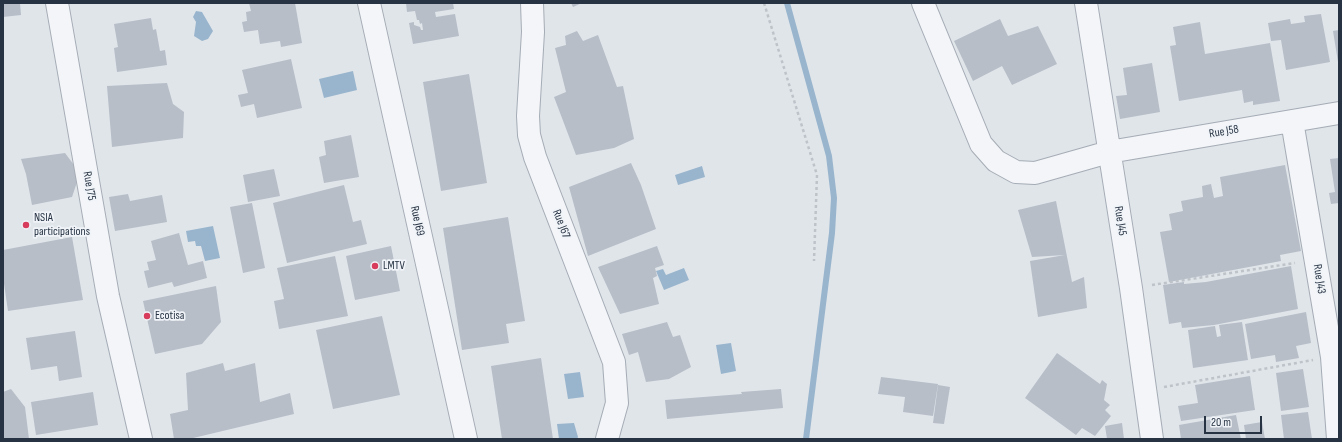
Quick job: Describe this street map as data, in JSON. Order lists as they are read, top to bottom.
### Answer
{
  "streets": {
    "street": [
      "Rue J58",
      "Rue J75",
      "Rue J69",
      "Rue J45",
      "Rue J67",
      "Rue J43"
    ]
  },
  "crossings": [
    ["Rue J58", "Rue J45"],
    ["Rue J58", "Rue J43"]
  ],
  "places": ["NSIA participations", "LMTV", "Ecotisa"],
  "scale_bar": "20 m"
}
